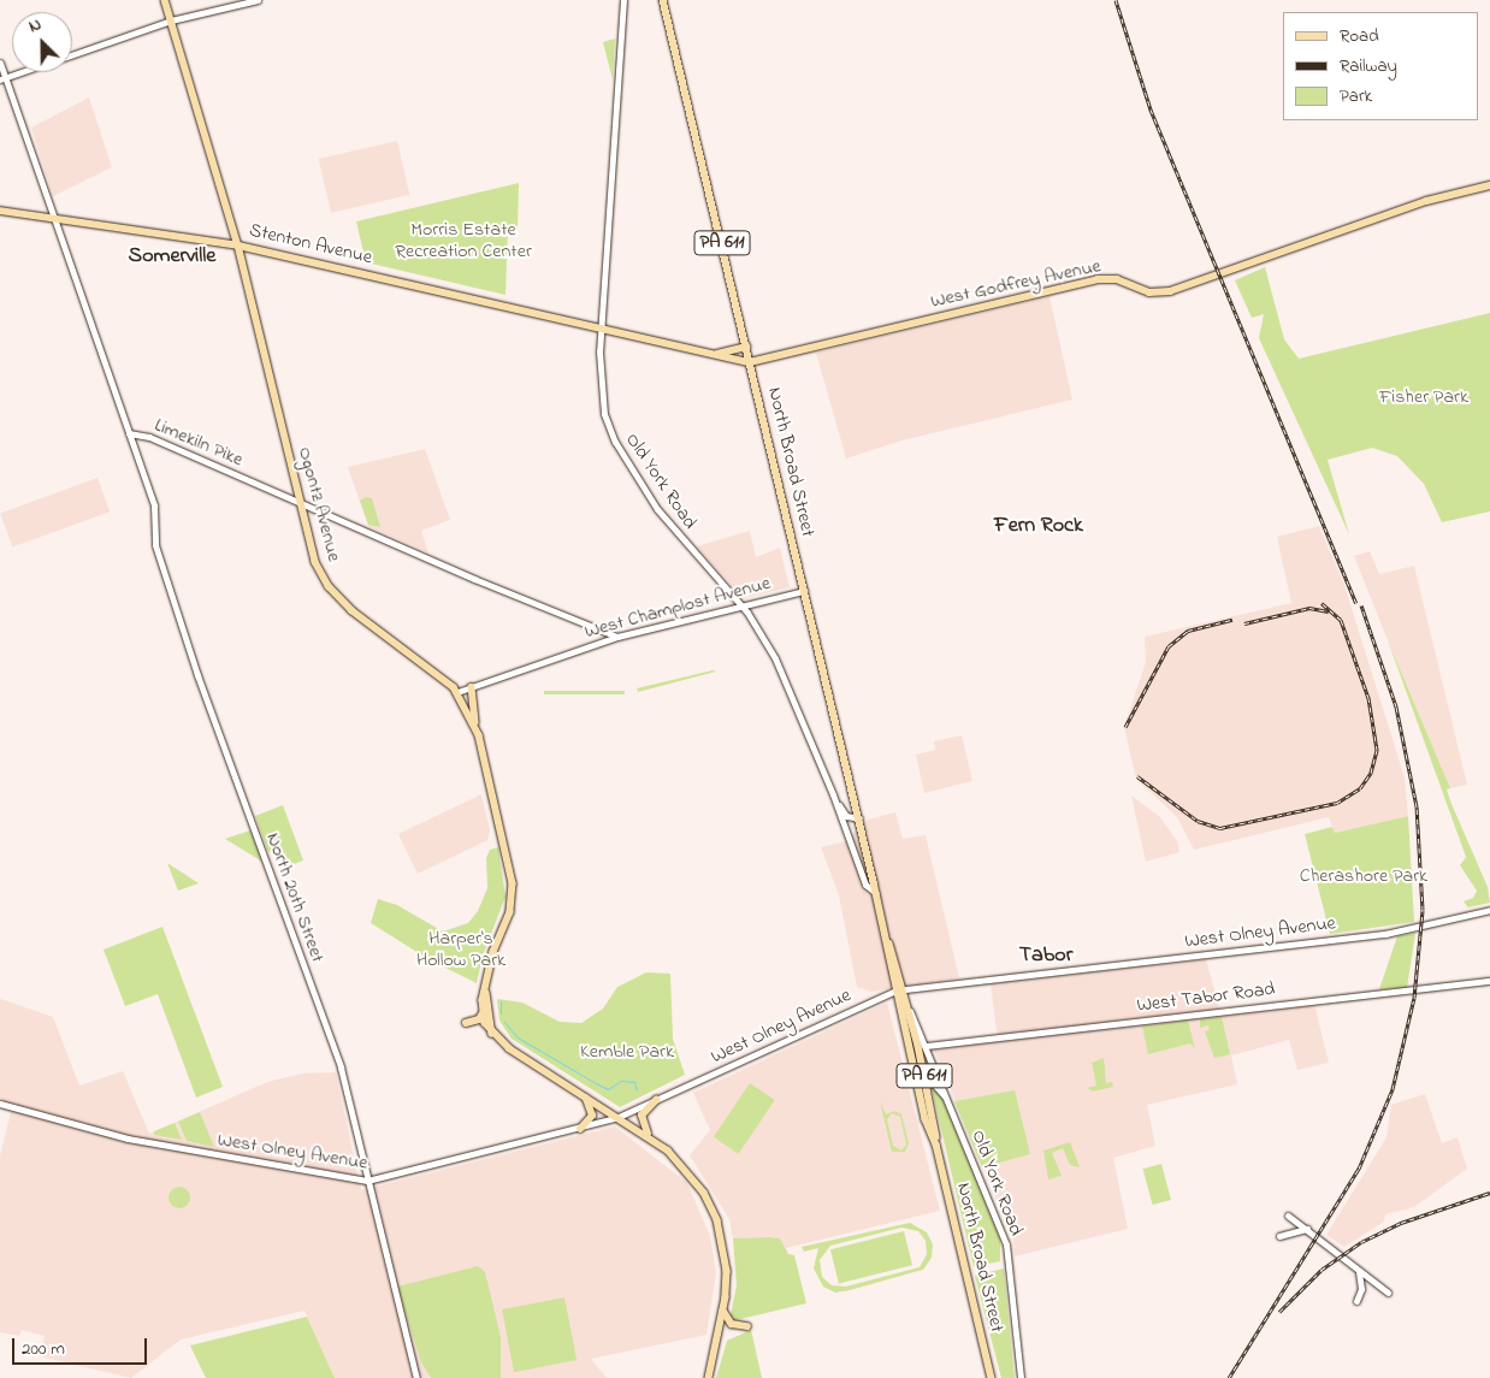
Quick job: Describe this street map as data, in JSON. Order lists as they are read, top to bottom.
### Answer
{
  "streets": {
    "main road": [
      "PA 611",
      "Stenton Avenue",
      "West Godfrey Avenue",
      "North Broad Street",
      "Ogontz Avenue"
    ],
    "street": [
      "Limekiln Pike",
      "Old York Road",
      "West Champlost Avenue",
      "North 20th Street",
      "West Olney Avenue",
      "West Tabor Road"
    ]
  },
  "crossings": [
    ["Stenton Avenue", "West Godfrey Avenue"],
    ["Stenton Avenue", "Limekiln Pike"],
    ["Stenton Avenue", "North Broad Street"],
    ["Stenton Avenue", "Old York Road"],
    ["Stenton Avenue", "Ogontz Avenue"],
    ["West Godfrey Avenue", "North Broad Street"],
    ["Limekiln Pike", "Ogontz Avenue"],
    ["Limekiln Pike", "West Champlost Avenue"],
    ["Limekiln Pike", "North 20th Street"],
    ["North Broad Street", "Old York Road"],
    ["North Broad Street", "West Champlost Avenue"],
    ["North Broad Street", "West Olney Avenue"],
    ["Old York Road", "West Champlost Avenue"],
    ["Old York Road", "West Tabor Road"],
    ["Ogontz Avenue", "West Champlost Avenue"],
    ["North 20th Street", "West Olney Avenue"]
  ],
  "districts": ["Somerville", "Fern Rock", "Tabor"],
  "parks": [
    "Morris Estate Recreation Center",
    "Fisher Park",
    "Cherashore Park",
    "Harper's Hollow Park",
    "Kemble Park"
  ],
  "legend": ["Road", "Railway", "Park"],
  "scale_bar": "200 m",
  "north": "top left"
}
